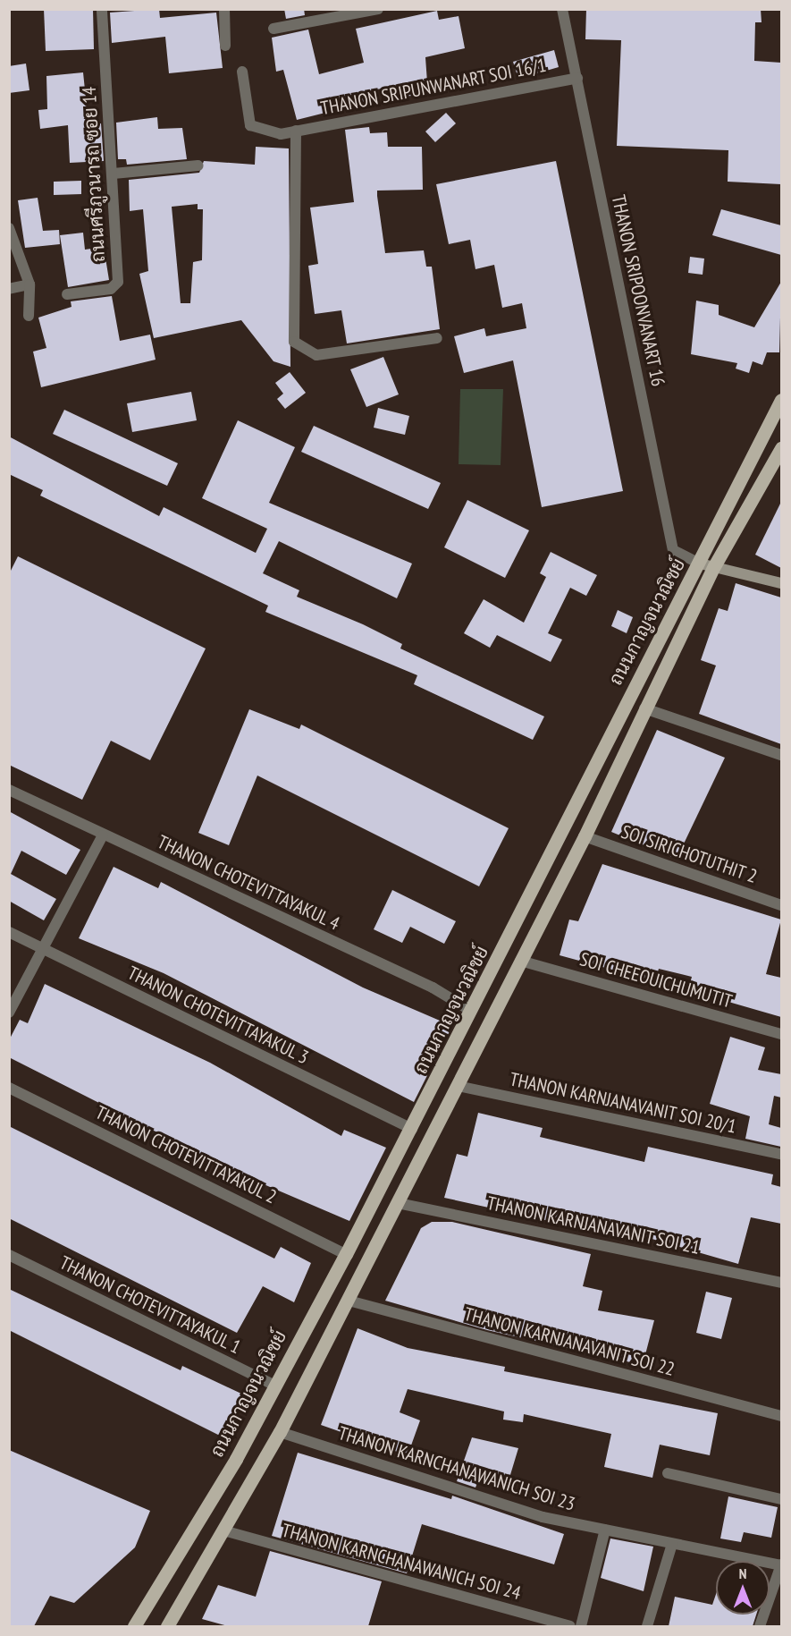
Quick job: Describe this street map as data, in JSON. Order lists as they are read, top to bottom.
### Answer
{
  "streets": {
    "main road": ["ถนนกาญจนวณิชย์"],
    "street": [
      "THANON SRIPUNWANART SOI 16/1",
      "ถนนศรีภูวนารถ ซอย 14",
      "THANON SRIPOONVANART 16",
      "SOI SIRICHOTUTHIT 2",
      "THANON CHOTEVITTAYAKUL 4",
      "SOI CHEEOUICHUMUTIT",
      "THANON CHOTEVITTAYAKUL 3",
      "THANON KARNJANAVANIT SOI 20/1",
      "THANON CHOTEVITTAYAKUL 2",
      "THANON KARNJANAVANIT SOI 21",
      "THANON CHOTEVITTAYAKUL 1",
      "THANON KARNJANAVANIT SOI 22",
      "THANON KARNCHANAWANICH SOI 23",
      "THANON KARNCHANAWANICH SOI 24"
    ]
  },
  "crossings": [
    ["THANON SRIPUNWANART SOI 16/1", "THANON SRIPOONVANART 16"],
    ["THANON SRIPOONVANART 16", "ถนนกาญจนวณิชย์"],
    ["ถนนกาญจนวณิชย์", "SOI SIRICHOTUTHIT 2"],
    ["ถนนกาญจนวณิชย์", "THANON CHOTEVITTAYAKUL 4"],
    ["ถนนกาญจนวณิชย์", "SOI CHEEOUICHUMUTIT"],
    ["ถนนกาญจนวณิชย์", "THANON CHOTEVITTAYAKUL 3"],
    ["ถนนกาญจนวณิชย์", "THANON KARNJANAVANIT SOI 20/1"],
    ["ถนนกาญจนวณิชย์", "THANON CHOTEVITTAYAKUL 2"],
    ["ถนนกาญจนวณิชย์", "THANON KARNJANAVANIT SOI 21"],
    ["ถนนกาญจนวณิชย์", "THANON CHOTEVITTAYAKUL 1"],
    ["ถนนกาญจนวณิชย์", "THANON KARNJANAVANIT SOI 22"],
    ["ถนนกาญจนวณิชย์", "THANON KARNCHANAWANICH SOI 23"],
    ["ถนนกาญจนวณิชย์", "THANON KARNCHANAWANICH SOI 24"]
  ],
  "north": "top"
}
